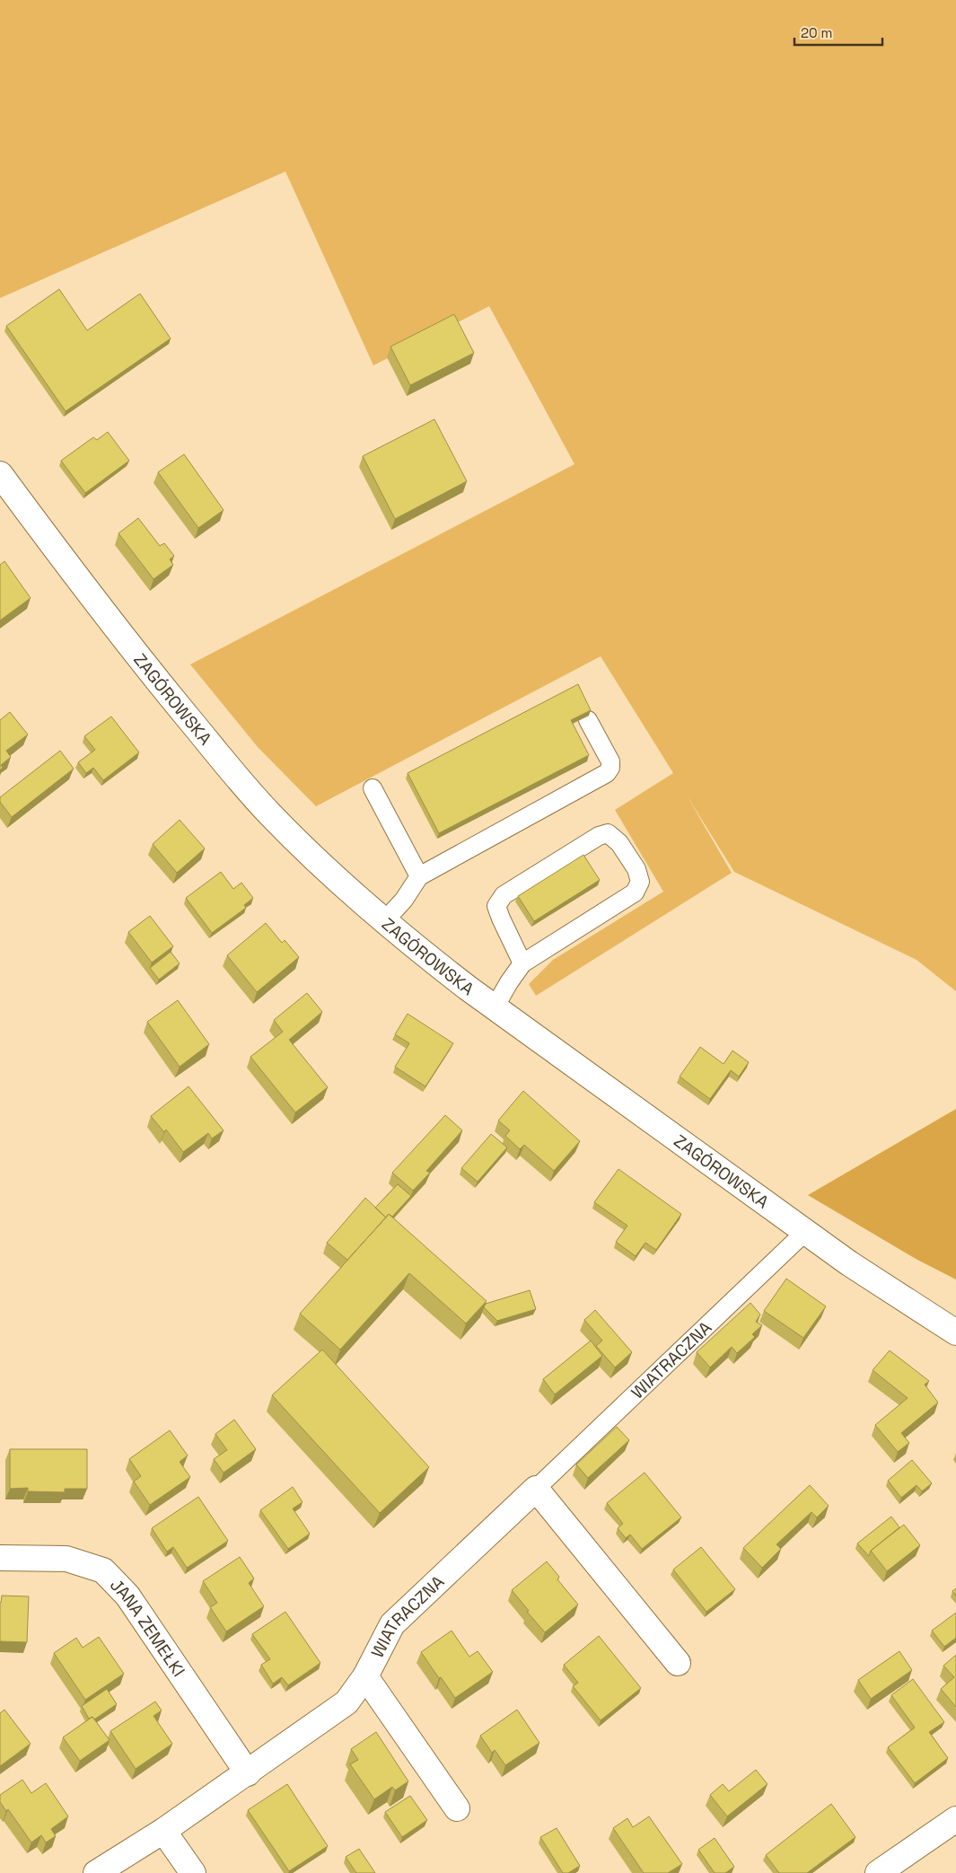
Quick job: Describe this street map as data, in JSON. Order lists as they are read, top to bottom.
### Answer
{
  "streets": {
    "street": ["ZAGÓROWSKA", "WIATRACZNA", "JANA ZEMEŁKI"]
  },
  "crossings": [
    ["ZAGÓROWSKA", "WIATRACZNA"],
    ["WIATRACZNA", "JANA ZEMEŁKI"]
  ],
  "scale_bar": "20 m"
}
